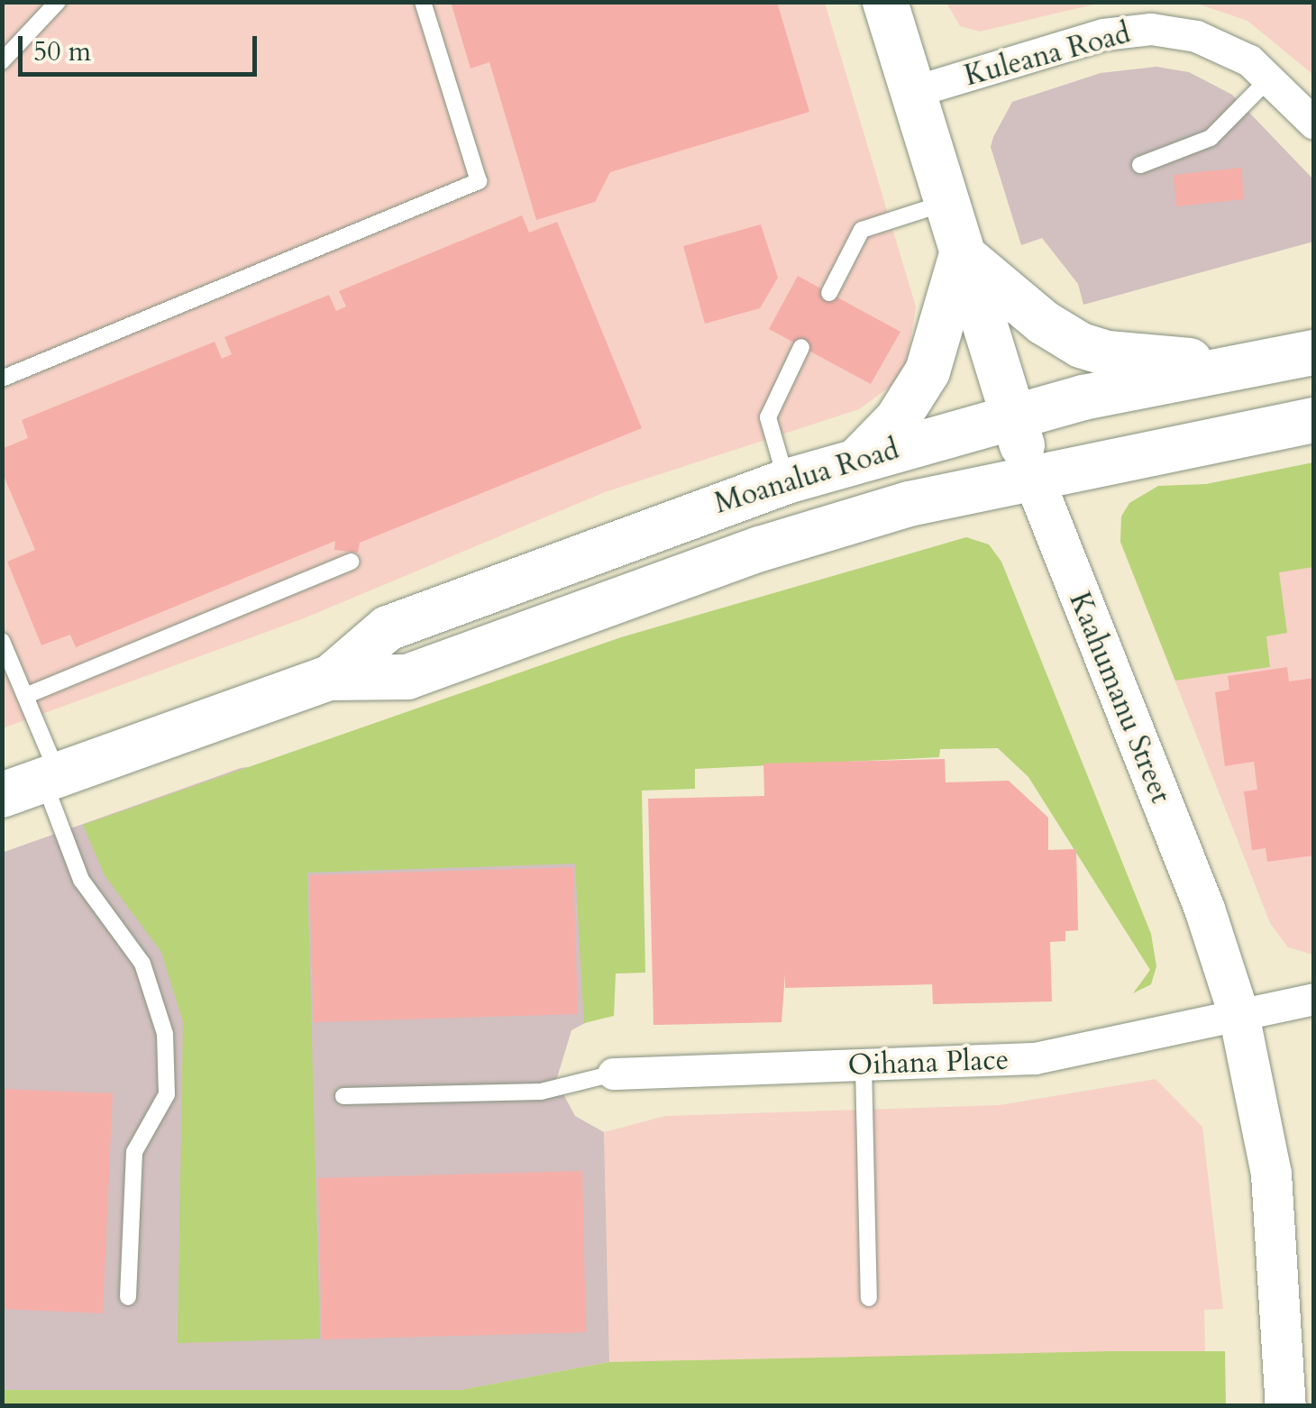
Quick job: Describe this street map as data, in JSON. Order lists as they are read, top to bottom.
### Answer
{
  "streets": {
    "main road": ["Moanalua Road", "Kaahumanu Street"],
    "street": ["Kuleana Road", "Oihana Place"]
  },
  "crossings": [
    ["Kuleana Road", "Kaahumanu Street"],
    ["Moanalua Road", "Kaahumanu Street"],
    ["Kaahumanu Street", "Oihana Place"]
  ],
  "scale_bar": "50 m"
}
